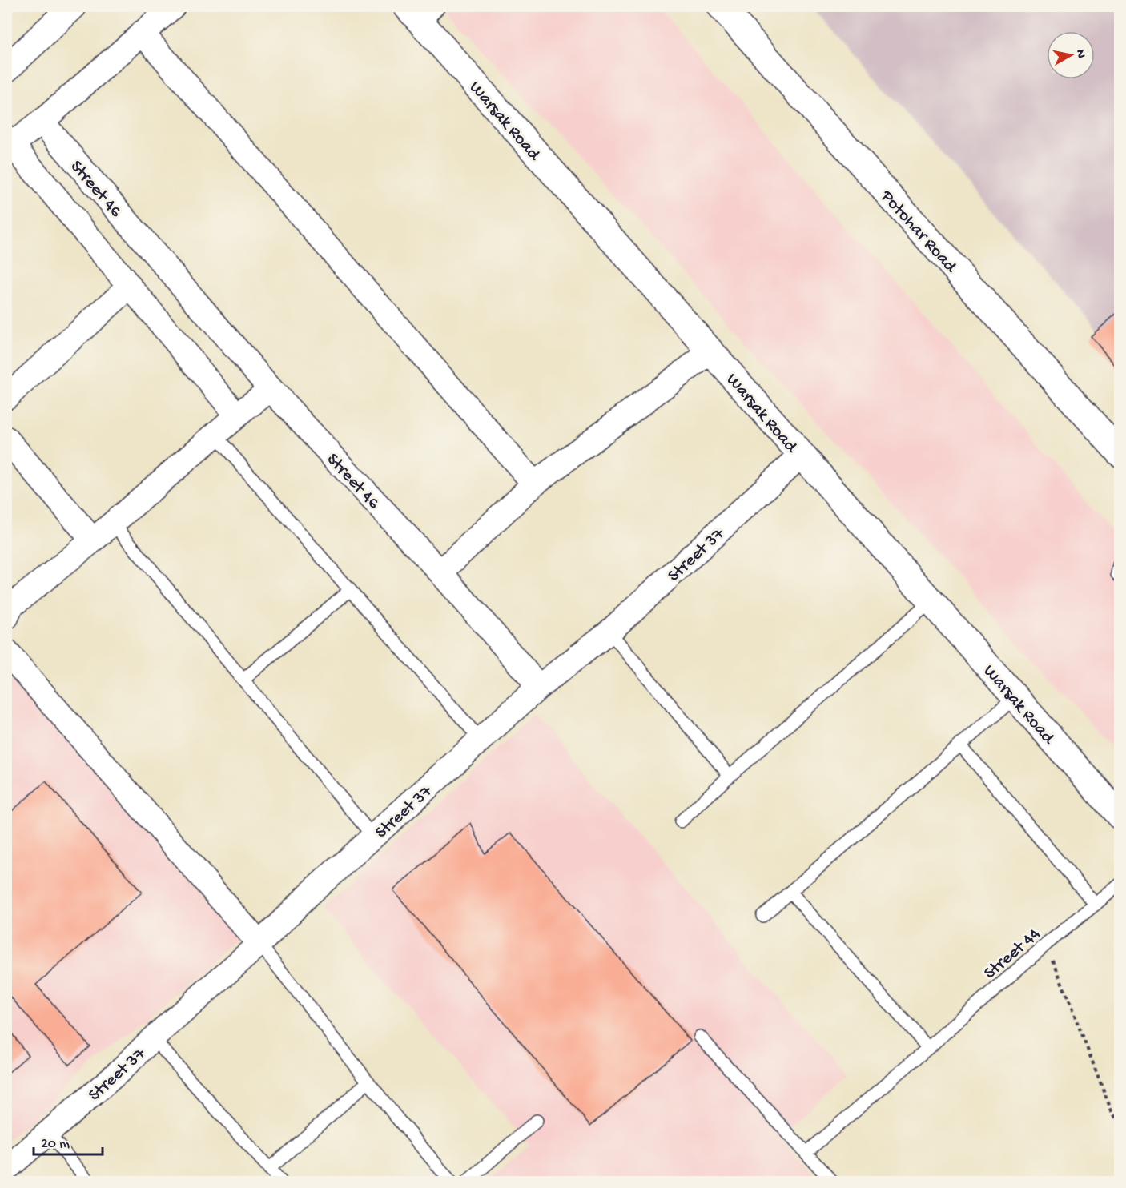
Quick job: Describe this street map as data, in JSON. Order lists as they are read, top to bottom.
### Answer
{
  "streets": {
    "street": [
      "Warsak Road",
      "Street 46",
      "Potohar Road",
      "Street 37"
    ],
    "lane": ["Street 44"]
  },
  "crossings": [
    ["Warsak Road", "Street 37"],
    ["Street 46", "Street 37"]
  ],
  "scale_bar": "20 m",
  "north": "right"
}
